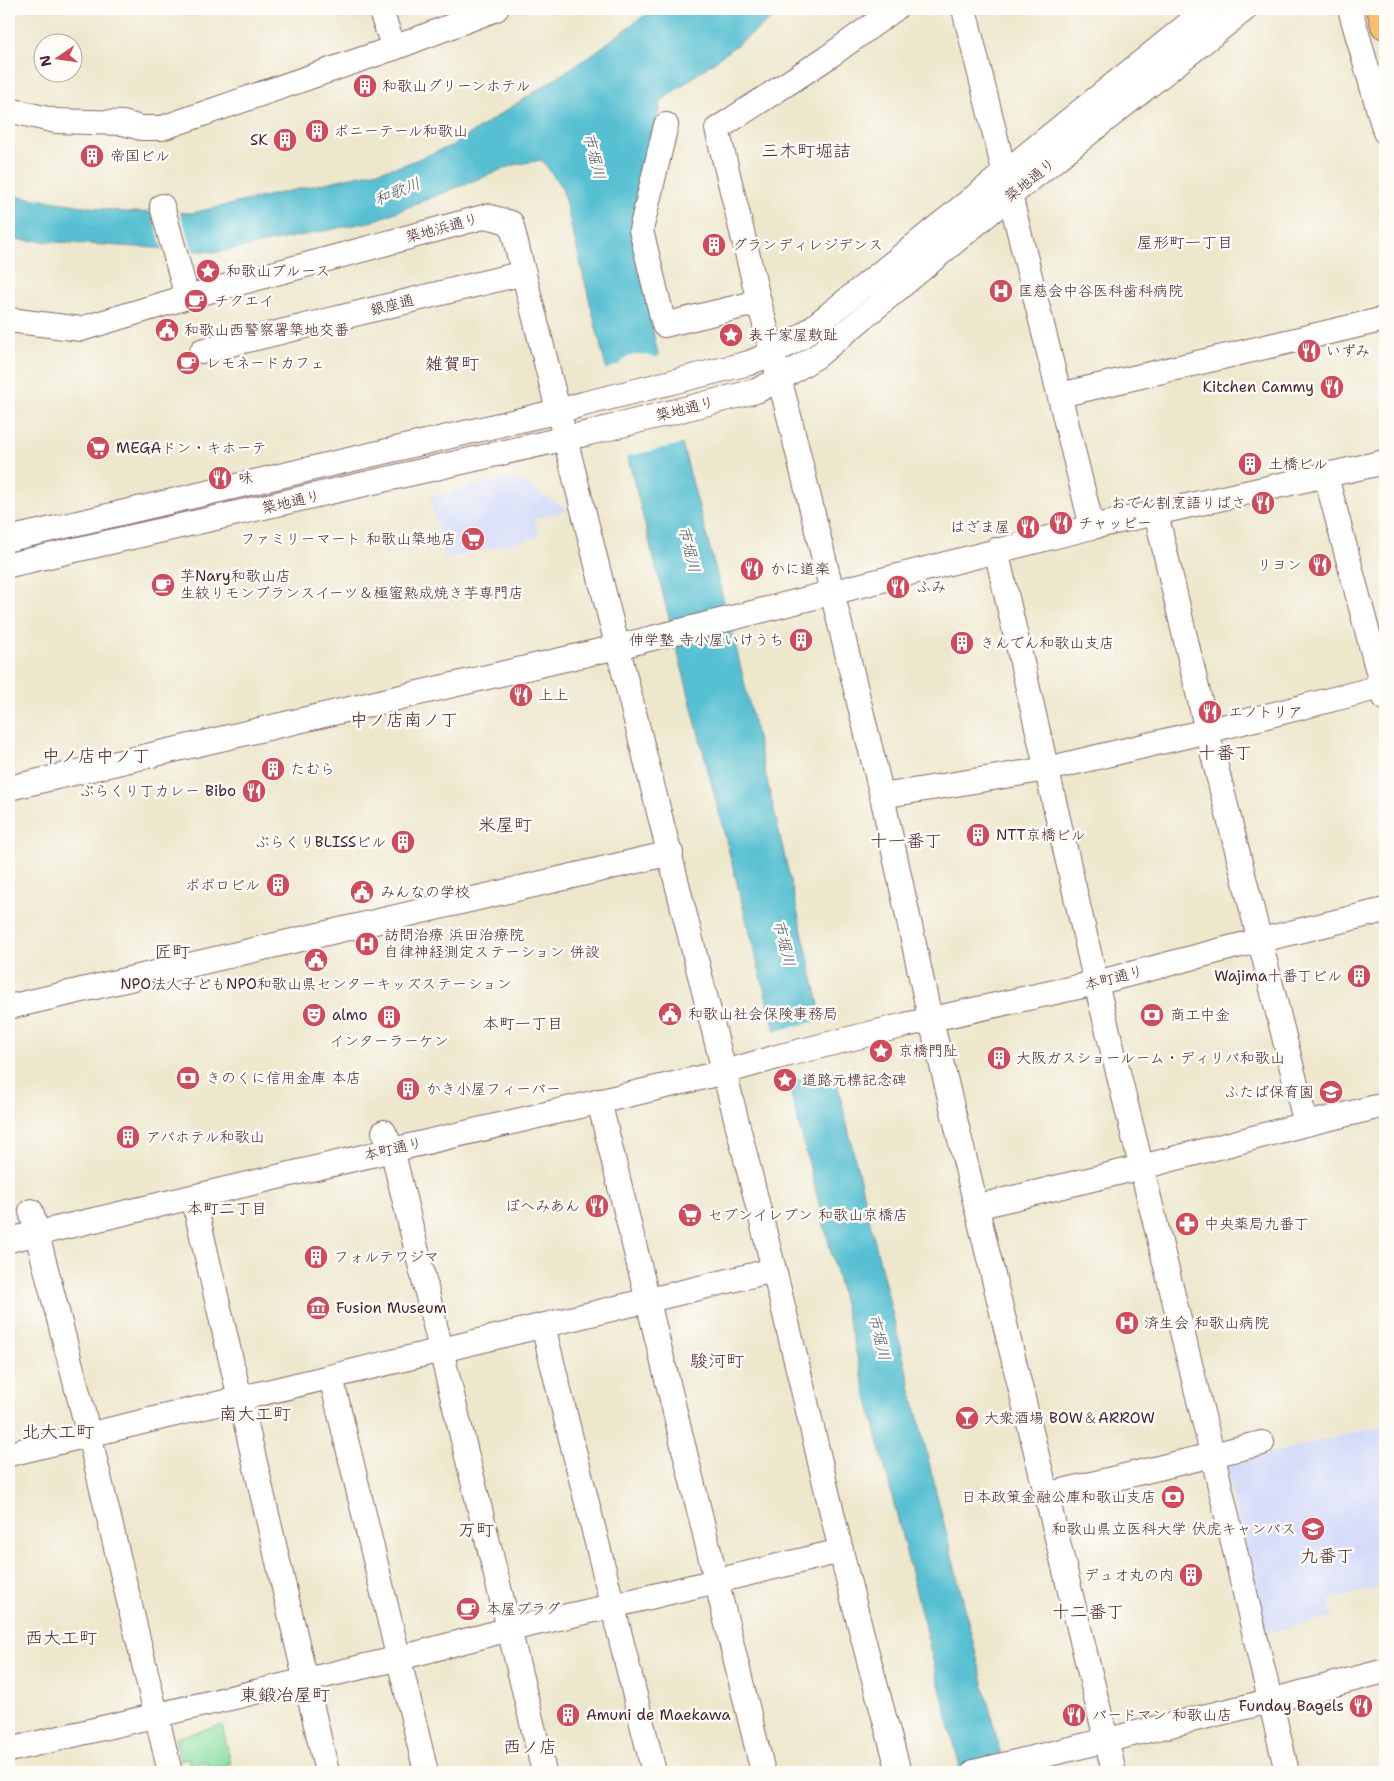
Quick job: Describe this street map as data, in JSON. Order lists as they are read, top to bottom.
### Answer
{
  "streets": {
    "street": [
      "築地通り",
      "築地浜通り",
      "銀座通",
      "本町通り"
    ]
  },
  "crossings": [
    ["築地通り", "築地浜通り"],
    ["築地浜通り", "銀座通"],
    ["築地浜通り", "本町通り"]
  ],
  "districts": [
    "三木町堀詰",
    "屋形町一丁目",
    "雑賀町",
    "中ノ店南ノ丁",
    "十番丁",
    "中ノ店中ノ丁",
    "米屋町",
    "十一番丁",
    "匠町",
    "本町一丁目",
    "本町二丁目",
    "駿河町",
    "南大工町",
    "北大工町",
    "万町",
    "九番丁",
    "十二番丁",
    "西大工町",
    "東鍛冶屋町",
    "西ノ店"
  ],
  "water": ["市堀川", "和歌川"],
  "places": {
    "building": [
      "和歌山グリーンホテル",
      "ポニーテール和歌山",
      "SK",
      "帝国ビル",
      "グランディレジデンス",
      "土橋ビル",
      "伸学塾 寺小屋いけうち",
      "きんでん和歌山支店",
      "たむら",
      "NTT京橋ビル",
      "ぶらくりBLISSビル",
      "ポポロビル",
      "Wajima十番丁ビル",
      "インターラーケン",
      "大阪ガスショールーム・ディリパ和歌山",
      "かき小屋フィーバー",
      "アパホテル和歌山",
      "フォルテワジマ",
      "デュオ丸の内",
      "Amuni de Maekawa"
    ],
    "place": [
      "和歌山ブルース",
      "表千家屋敷趾",
      "京橋門阯",
      "道路元標記念碑"
    ],
    "hospital": ["匡慈会中谷医科歯科病院", "訪問治療 浜田治療院 自律神経測定ステーション 併設", "済生会 和歌山病院"],
    "cafe": [
      "チクエイ",
      "レモネードカフェ",
      "芋Nary和歌山店 生絞りモンブランスイーツ＆極蜜熟成焼き芋専門店",
      "本屋プラグ"
    ],
    "public building": [
      "和歌山西警察署築地交番",
      "みんなの学校",
      "NPO法人子どもNPO和歌山県センターキッズステーション",
      "和歌山社会保険事務局"
    ],
    "restaurant": [
      "いずみ",
      "Kitchen Cammy",
      "味",
      "おでん割烹語りばさ",
      "チャッピー",
      "はざま屋",
      "リヨン",
      "かに道楽",
      "ふみ",
      "上上",
      "エノトリア",
      "ぶらくり丁カレー Bibo",
      "ぼへみあん",
      "Funday Bagels",
      "バードマン 和歌山店"
    ],
    "supermarket": ["MEGAドン・キホーテ", "ファミリーマート 和歌山築地店", "セブンイレブン 和歌山京橋店"],
    "theatre": ["almo"],
    "bank": ["商工中金", "きのくに信用金庫 本店", "日本政策金融公庫和歌山支店"],
    "school or university": ["ふたば保育園", "和歌山県立医科大学 伏虎キャンパス"],
    "pharmacy": ["中央薬局九番丁"],
    "museum": ["Fusion Museum"],
    "bar": ["大衆酒場 BOW＆ARROW"]
  },
  "north": "left"
}
